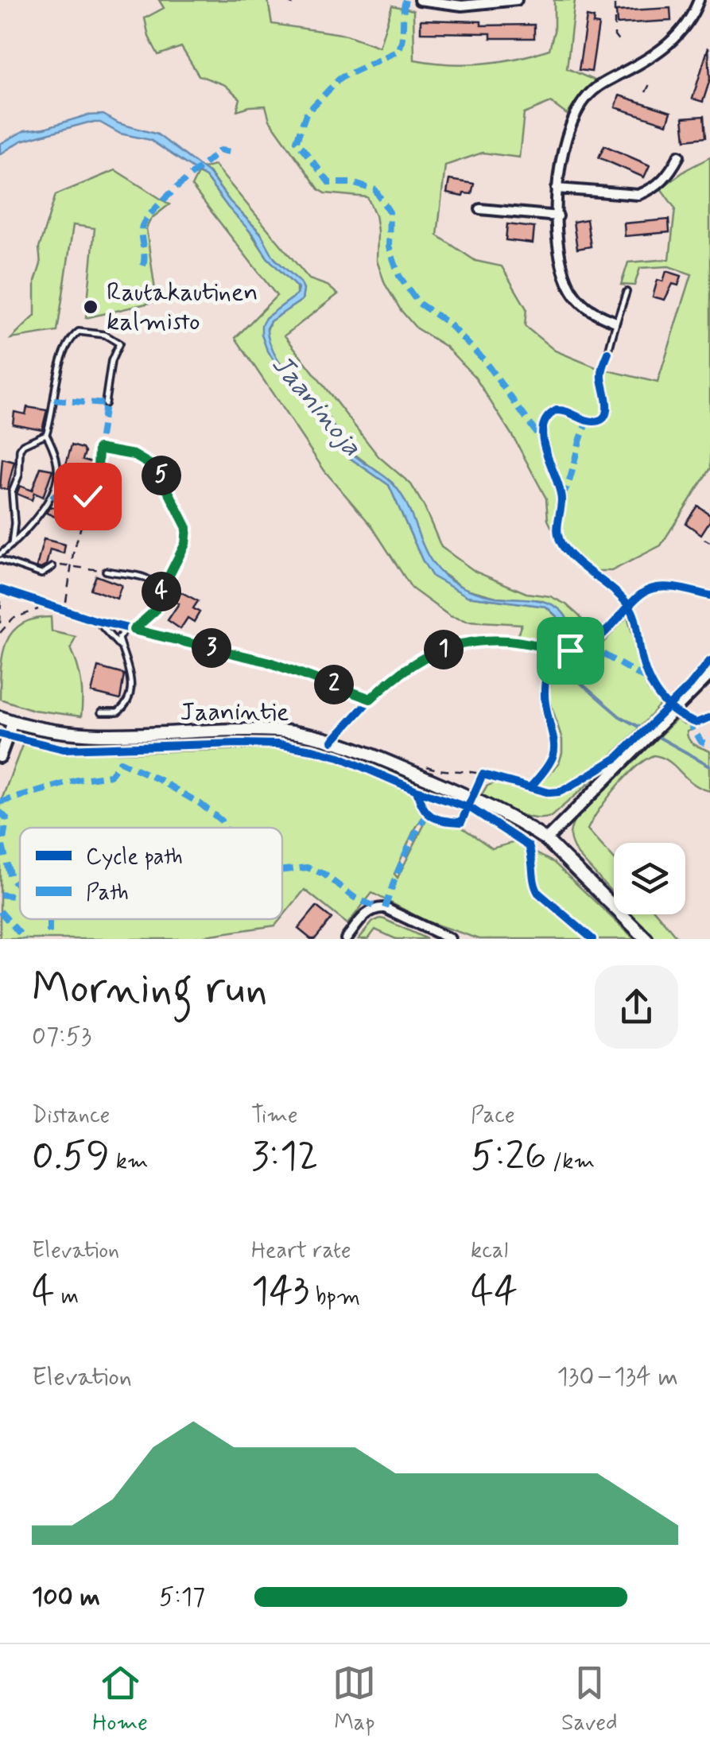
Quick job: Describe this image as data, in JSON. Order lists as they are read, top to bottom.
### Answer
{
  "streets": {
    "main road": ["Jaanintie"]
  },
  "water": ["Jaaninoja"],
  "places": ["Rautakautinen kalmisto"],
  "legend": ["Cycle path", "Path"],
  "page": {
    "pins": [
      "5",
      "4",
      "3",
      "1",
      "2"
    ],
    "heading": ["Morning run", "07:53"],
    "stats": [
      ["Distance", "0.59 km"],
      ["Time", "3:12"],
      ["Pace", "5:26 /km"],
      ["Elevation", "4 m"],
      ["Heart rate", "143 bpm"],
      ["kcal", "44"]
    ],
    "chart": ["Elevation", "130–134 m"],
    "list": [
      {
        "name": "100 m",
        "note": "5:17"
      }
    ],
    "tabs": ["Home", "Map", "Saved"]
  }
}
